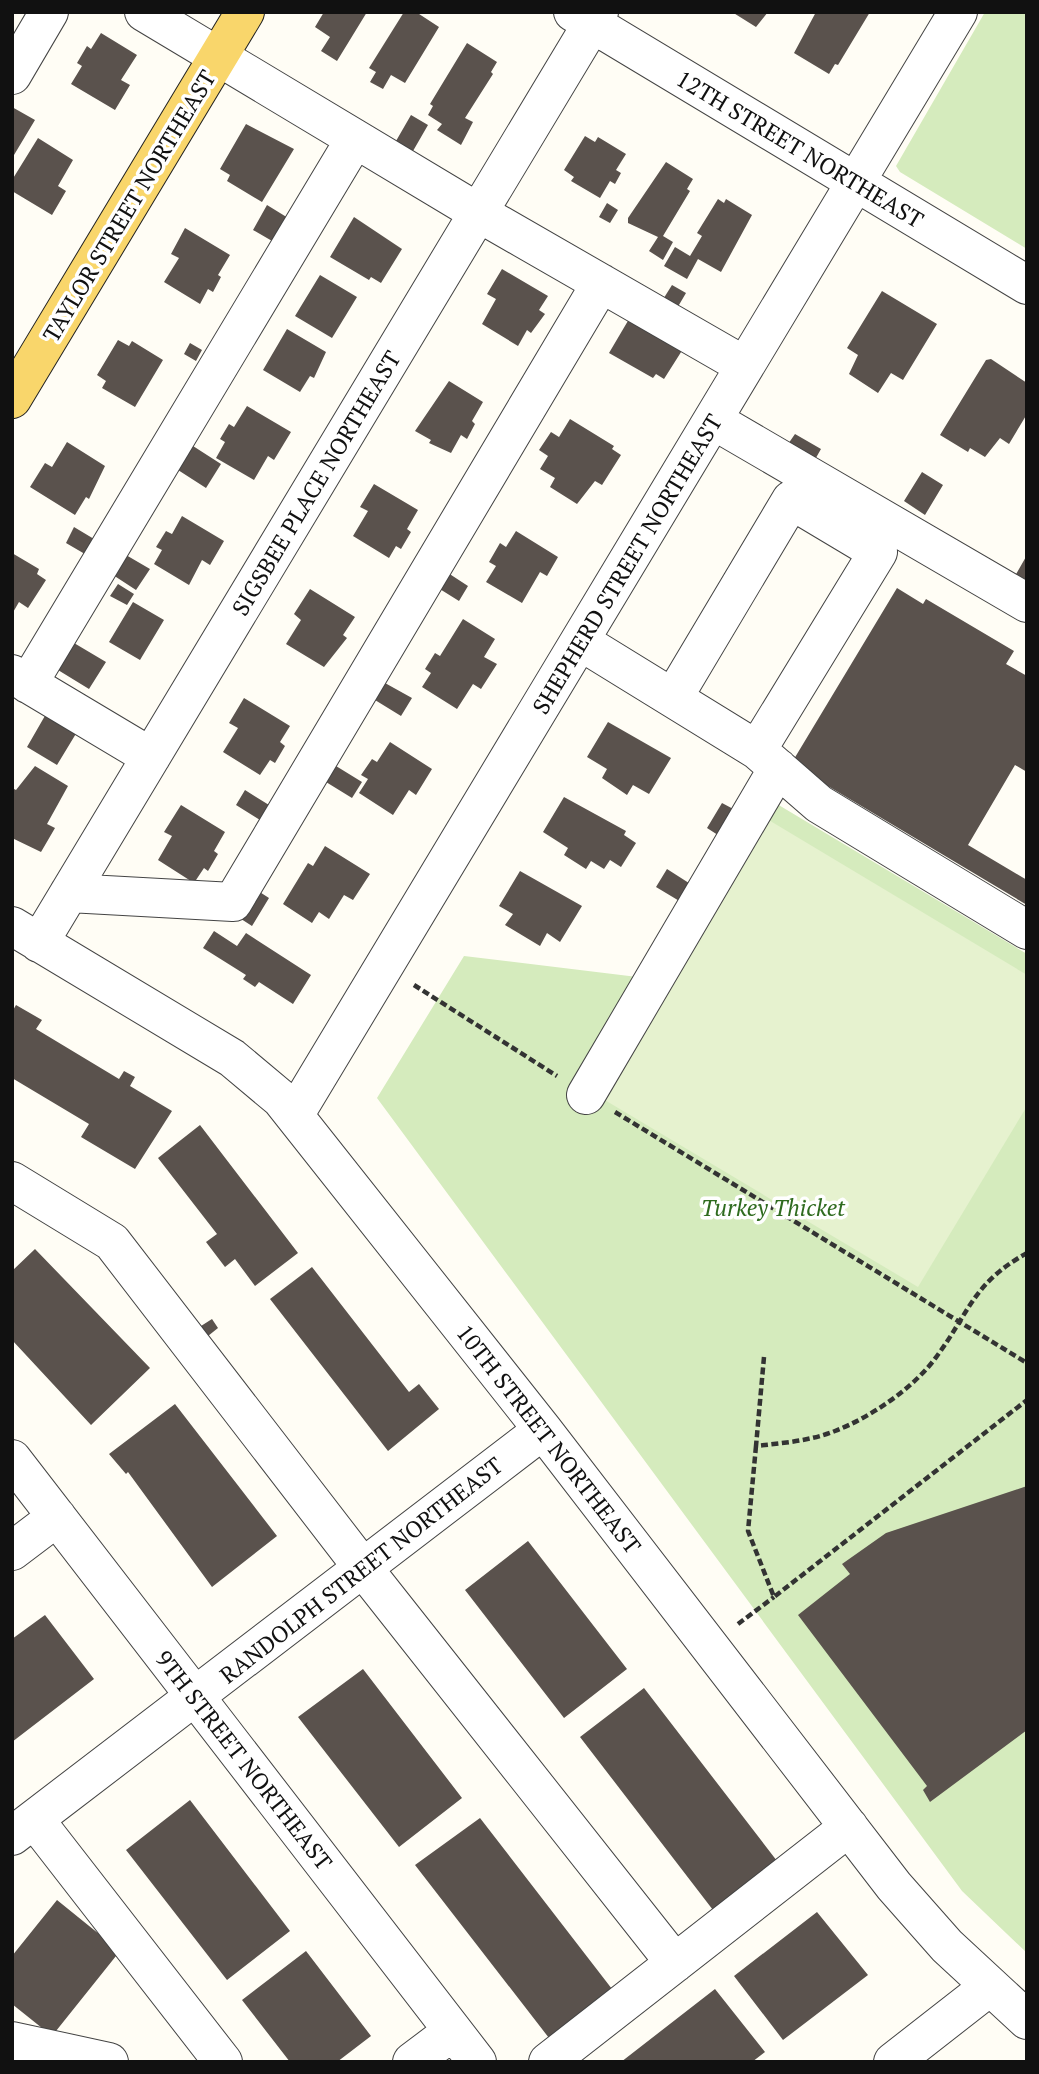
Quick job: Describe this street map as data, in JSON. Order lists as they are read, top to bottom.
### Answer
{
  "streets": {
    "main road": ["TAYLOR STREET NORTHEAST"],
    "street": [
      "12TH STREET NORTHEAST",
      "SIGSBEE PLACE NORTHEAST",
      "SHEPHERD STREET NORTHEAST",
      "10TH STREET NORTHEAST",
      "RANDOLPH STREET NORTHEAST",
      "9TH STREET NORTHEAST"
    ]
  },
  "crossings": [
    ["12TH STREET NORTHEAST", "SIGSBEE PLACE NORTHEAST"],
    ["12TH STREET NORTHEAST", "SHEPHERD STREET NORTHEAST"],
    ["SIGSBEE PLACE NORTHEAST", "10TH STREET NORTHEAST"],
    ["SHEPHERD STREET NORTHEAST", "10TH STREET NORTHEAST"],
    ["10TH STREET NORTHEAST", "RANDOLPH STREET NORTHEAST"],
    ["RANDOLPH STREET NORTHEAST", "9TH STREET NORTHEAST"]
  ],
  "parks": ["Turkey Thicket"]
}
